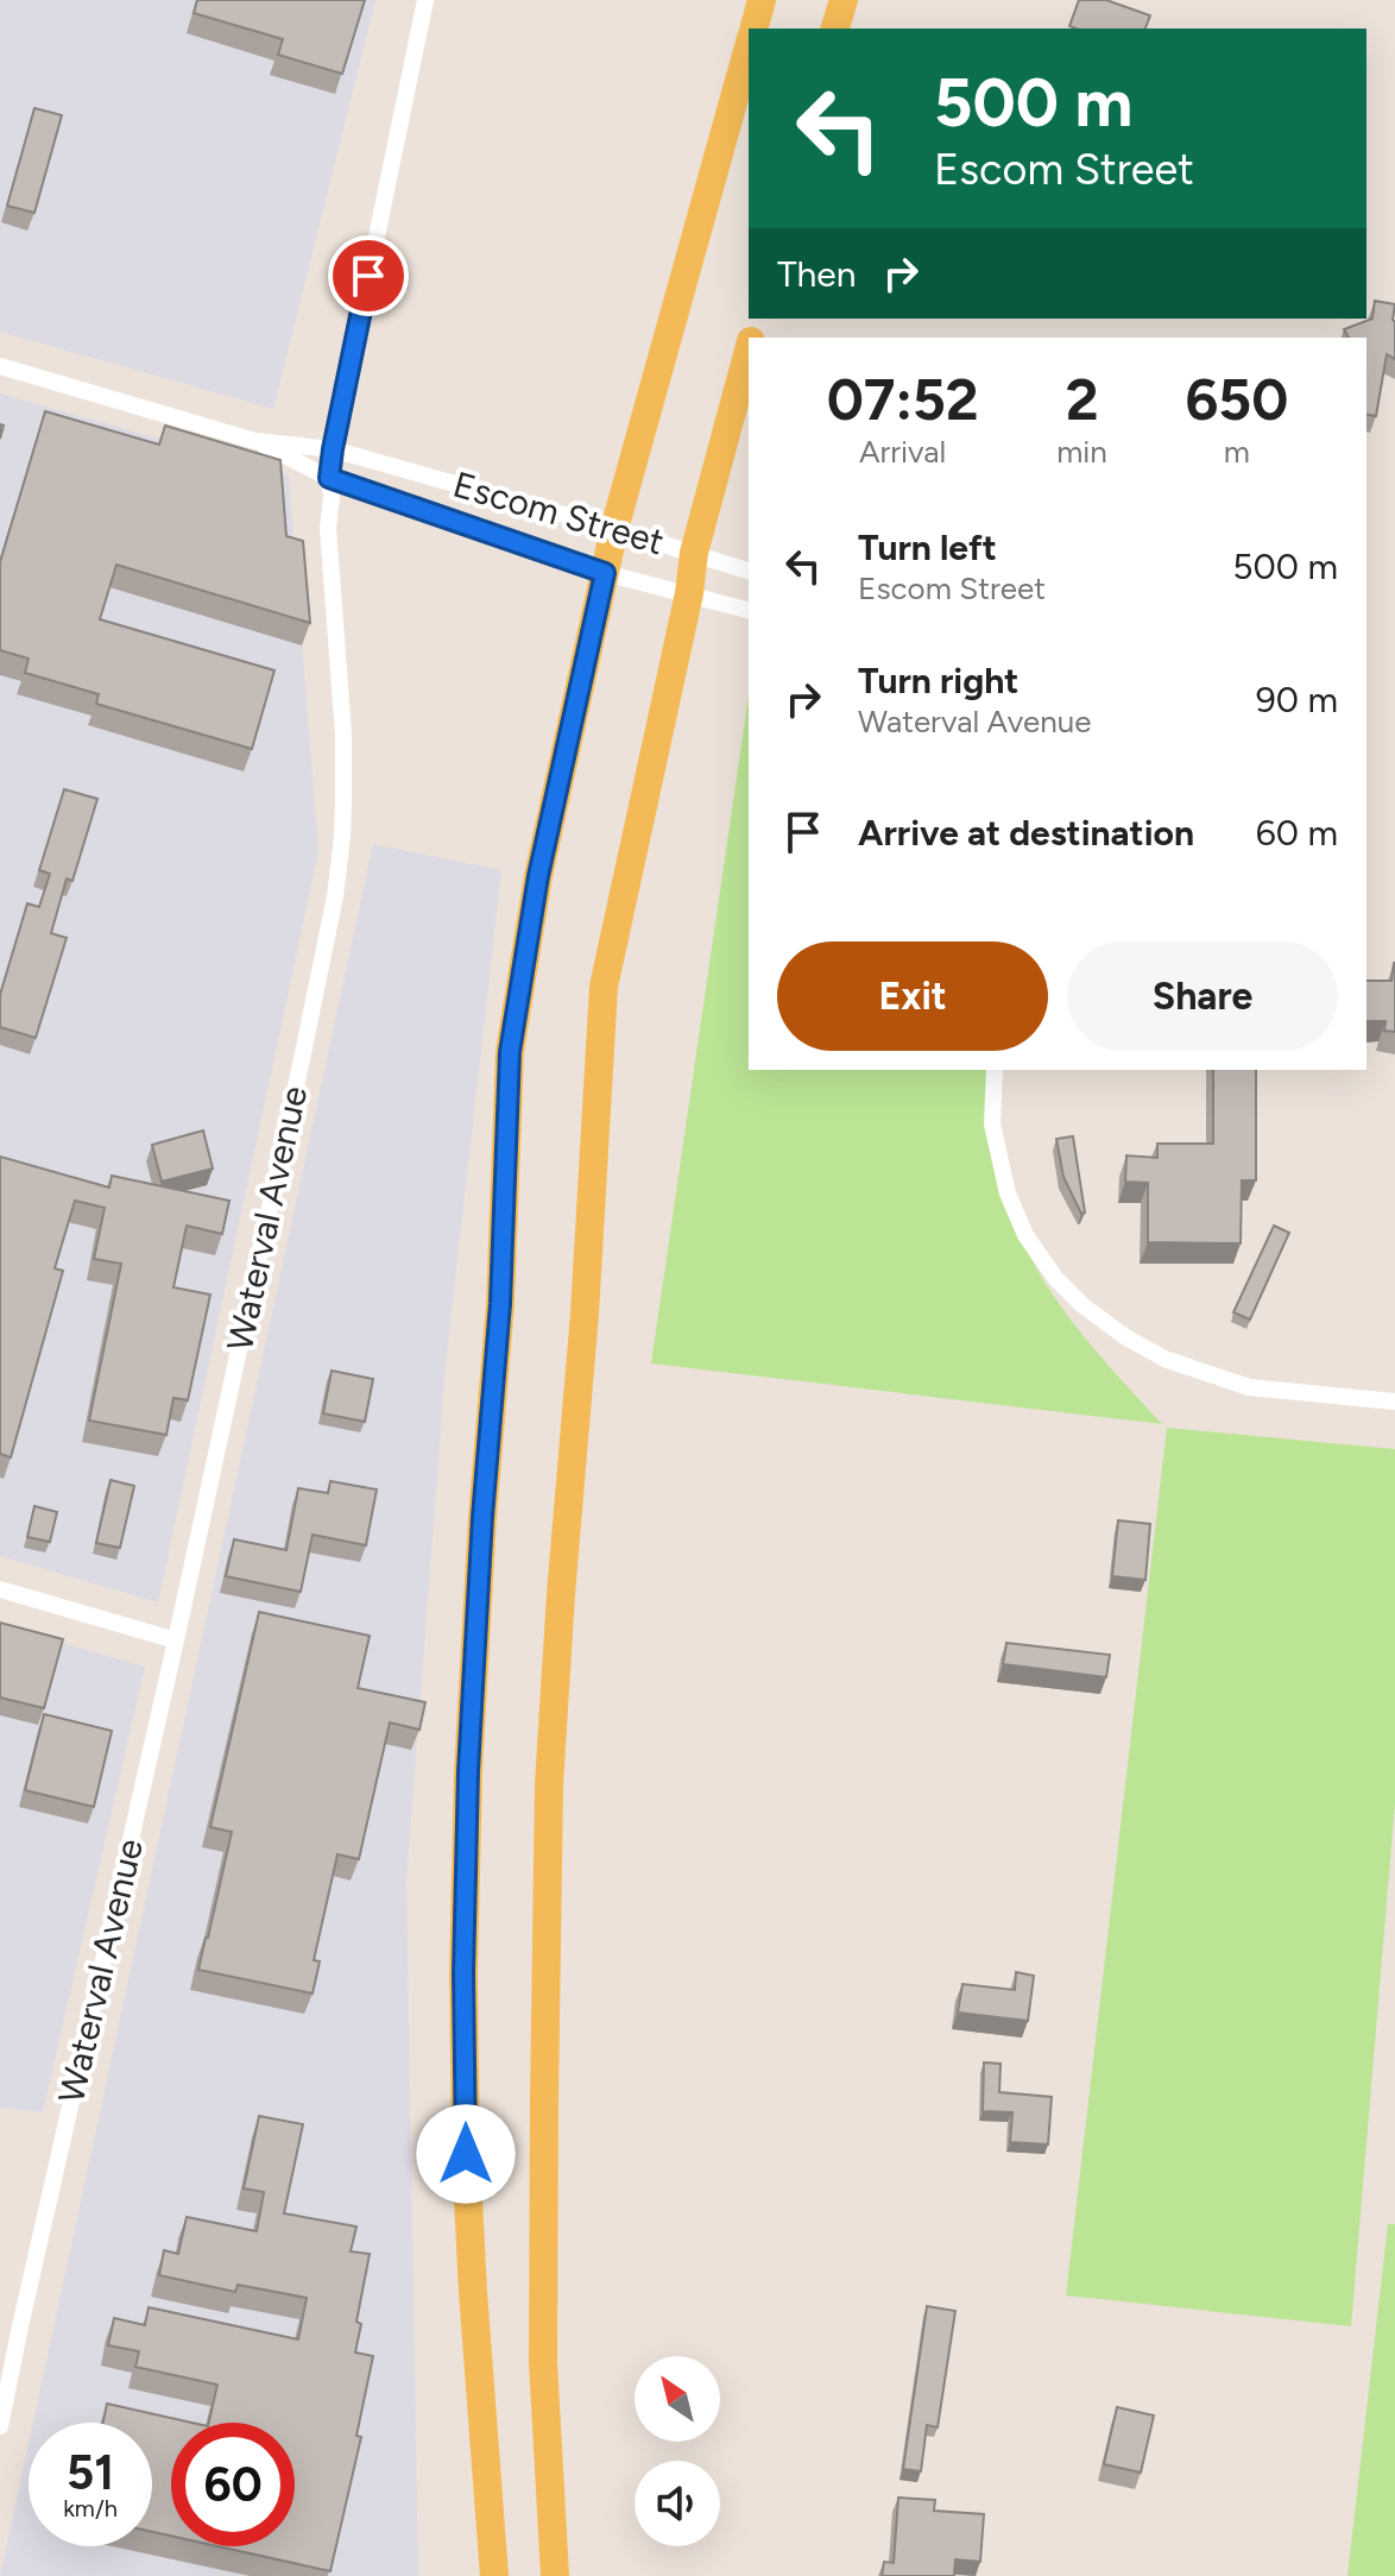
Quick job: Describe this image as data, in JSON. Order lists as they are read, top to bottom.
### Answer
{
  "streets": {
    "street": ["Escom Street", "Waterval Avenue"]
  },
  "crossings": [
    ["Escom Street", "Waterval Avenue"]
  ],
  "north": "top left",
  "page": {
    "turn": ["500 m", "Escom Street"],
    "then": "Then",
    "eta": [
      "07:52",
      "Arrival",
      "2",
      "min",
      "650",
      "m"
    ],
    "list": [
      {
        "name": "Turn left",
        "note": "Escom Street",
        "value": "500 m"
      },
      {
        "name": "Turn right",
        "note": "Waterval Avenue",
        "value": "90 m"
      },
      {
        "name": "Arrive at destination",
        "value": "60 m"
      }
    ],
    "buttons": ["Exit", "Share"],
    "speed": "51 km/h",
    "limit": "60"
  }
}
